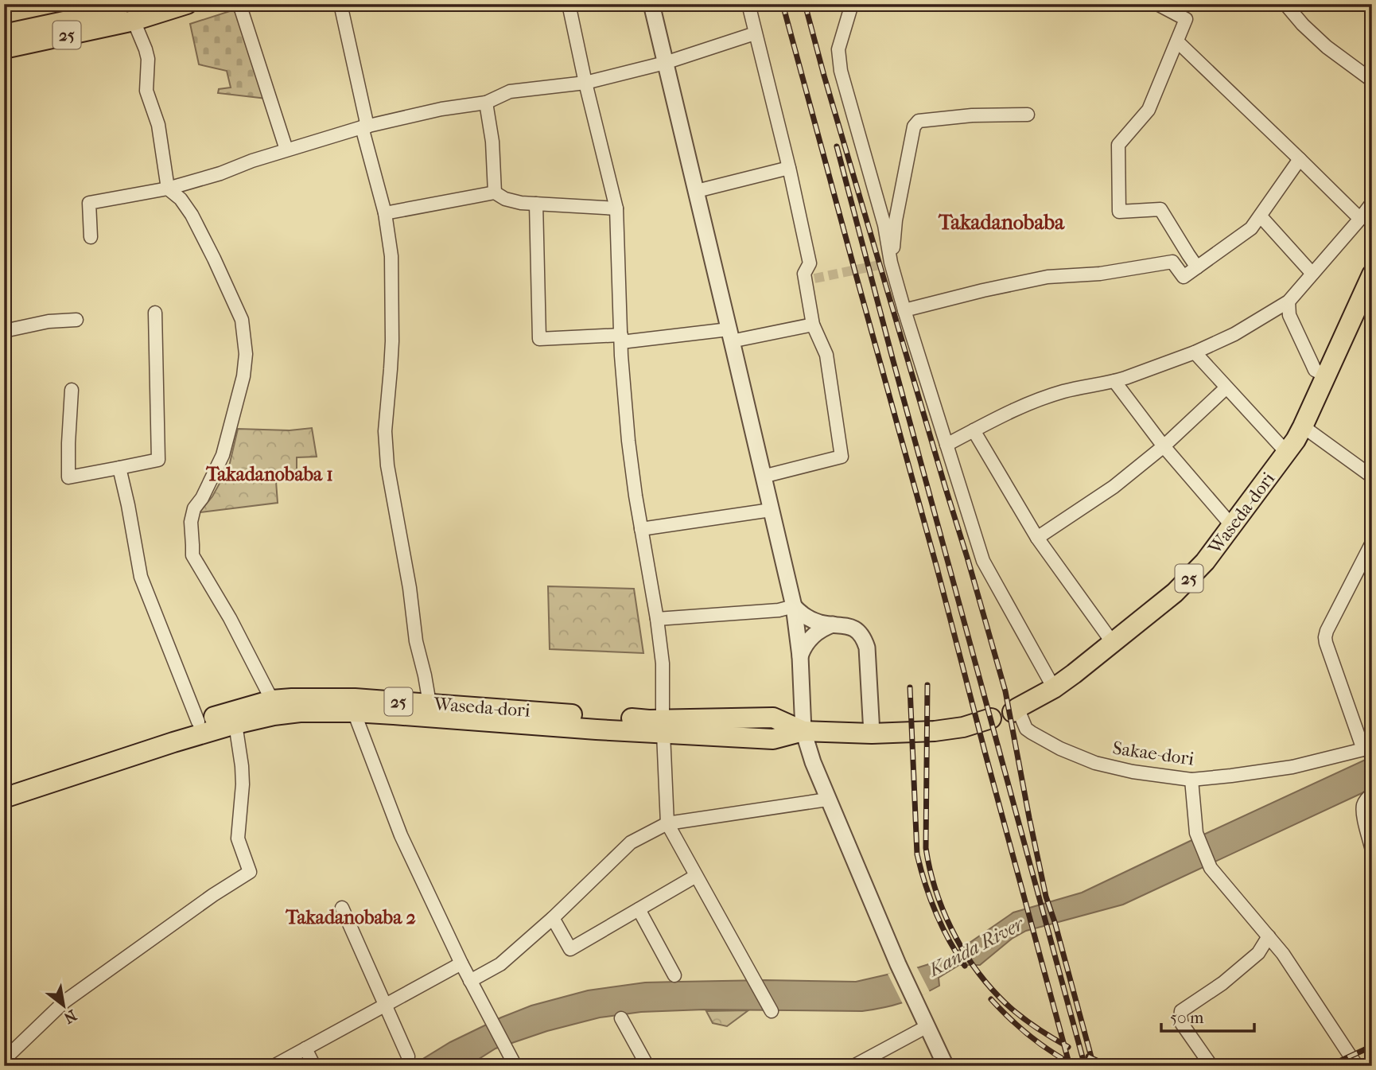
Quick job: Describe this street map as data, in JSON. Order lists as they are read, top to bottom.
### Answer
{
  "streets": {
    "main road": ["25", "Waseda-dori"],
    "street": ["Sakae-dori"]
  },
  "crossings": [
    ["Waseda-dori", "Sakae-dori"]
  ],
  "districts": ["Takadanobaba", "Takadanobaba 1", "Takadanobaba 2"],
  "water": ["Kanda River"],
  "scale_bar": "50 m",
  "north": "bottom right"
}
